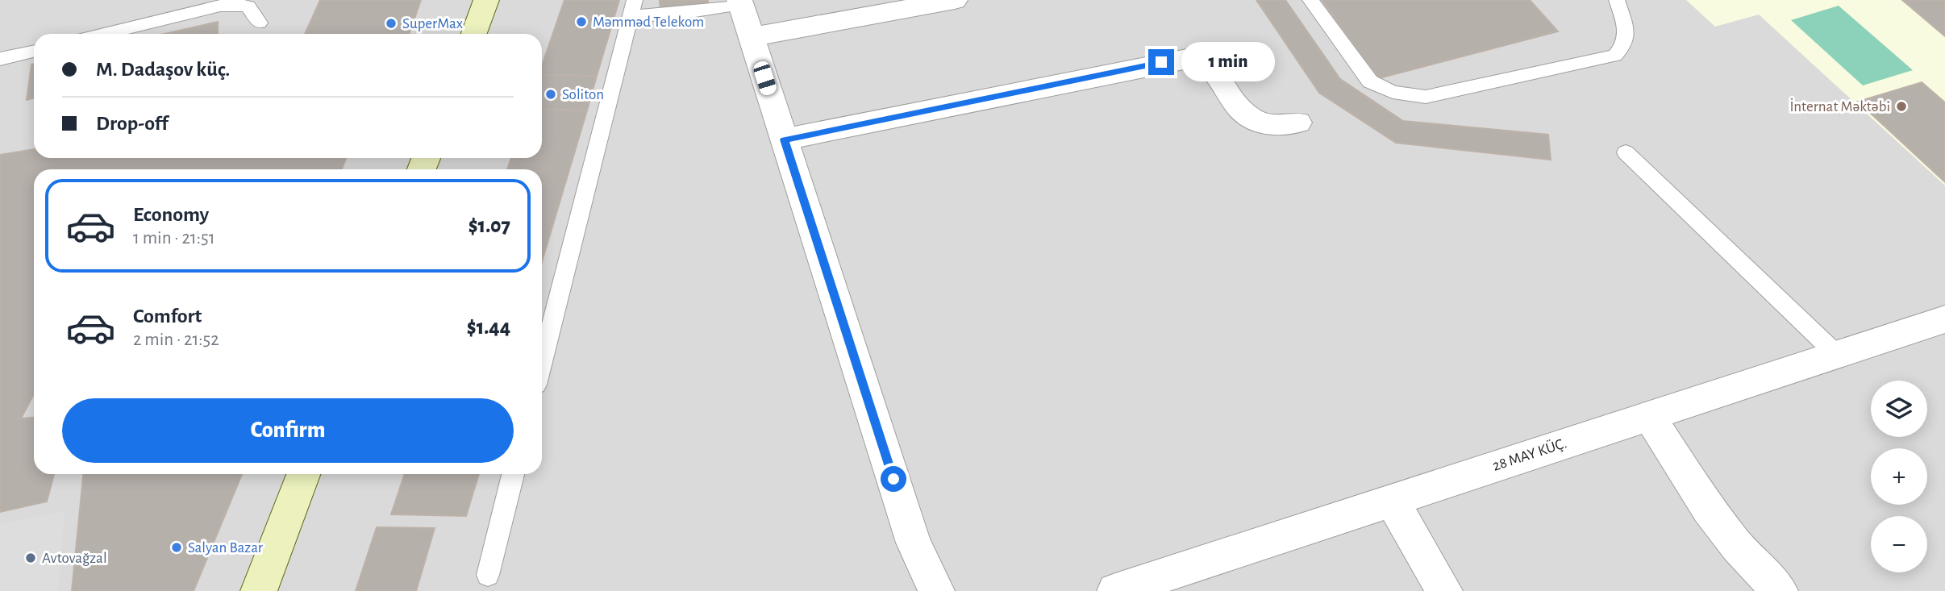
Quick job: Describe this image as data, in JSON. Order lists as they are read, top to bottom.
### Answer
{
  "streets": {
    "street": ["28 MAY KÜÇ."]
  },
  "places": [
    "Məmməd Telekom",
    "SuperMax",
    "Soliton",
    "İnternat Məktəbi",
    "Salyan Bazar",
    "Avtovağzal"
  ],
  "page": {
    "banner": ["M. Dadaşov küç.", "Drop-off"],
    "bubble": "1 min",
    "list": [
      {
        "name": "Economy",
        "note": "1 min · 21:51",
        "value": "$1.07"
      },
      {
        "name": "Comfort",
        "note": "2 min · 21:52",
        "value": "$1.44"
      }
    ],
    "map_buttons": ["+", "−"],
    "buttons": "Confirm"
  }
}
